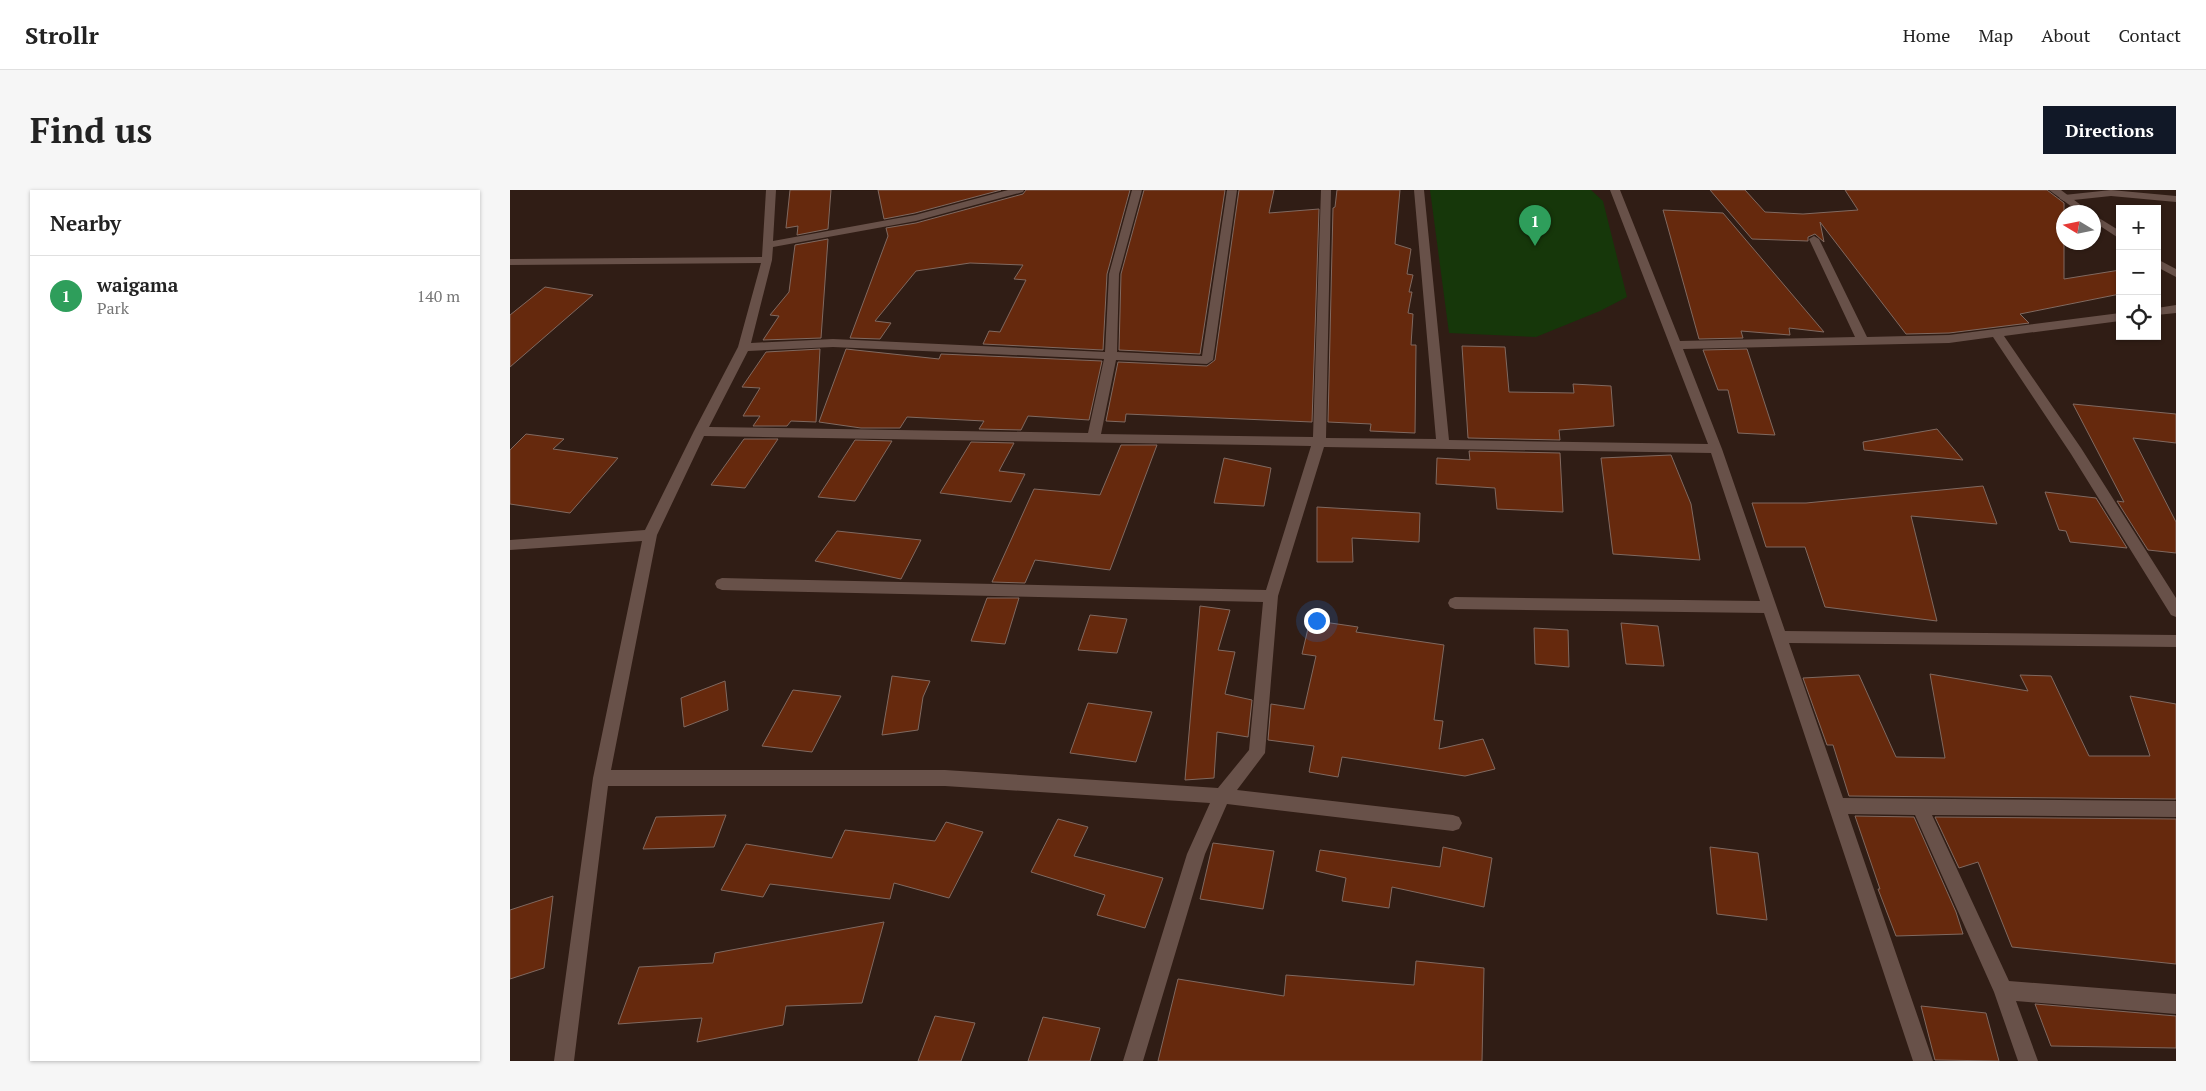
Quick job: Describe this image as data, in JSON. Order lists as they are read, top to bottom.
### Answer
{
  "north": "left",
  "page": {
    "header": "Strollr",
    "nav": [
      "Home",
      "Map",
      "About",
      "Contact"
    ],
    "buttons": "Directions",
    "title": "Find us",
    "heading": "Nearby",
    "map_buttons": ["+", "−"],
    "pins": "1",
    "list": [
      {
        "mark": "1",
        "name": "waigama",
        "note": "Park",
        "value": "140 m"
      }
    ]
  }
}
